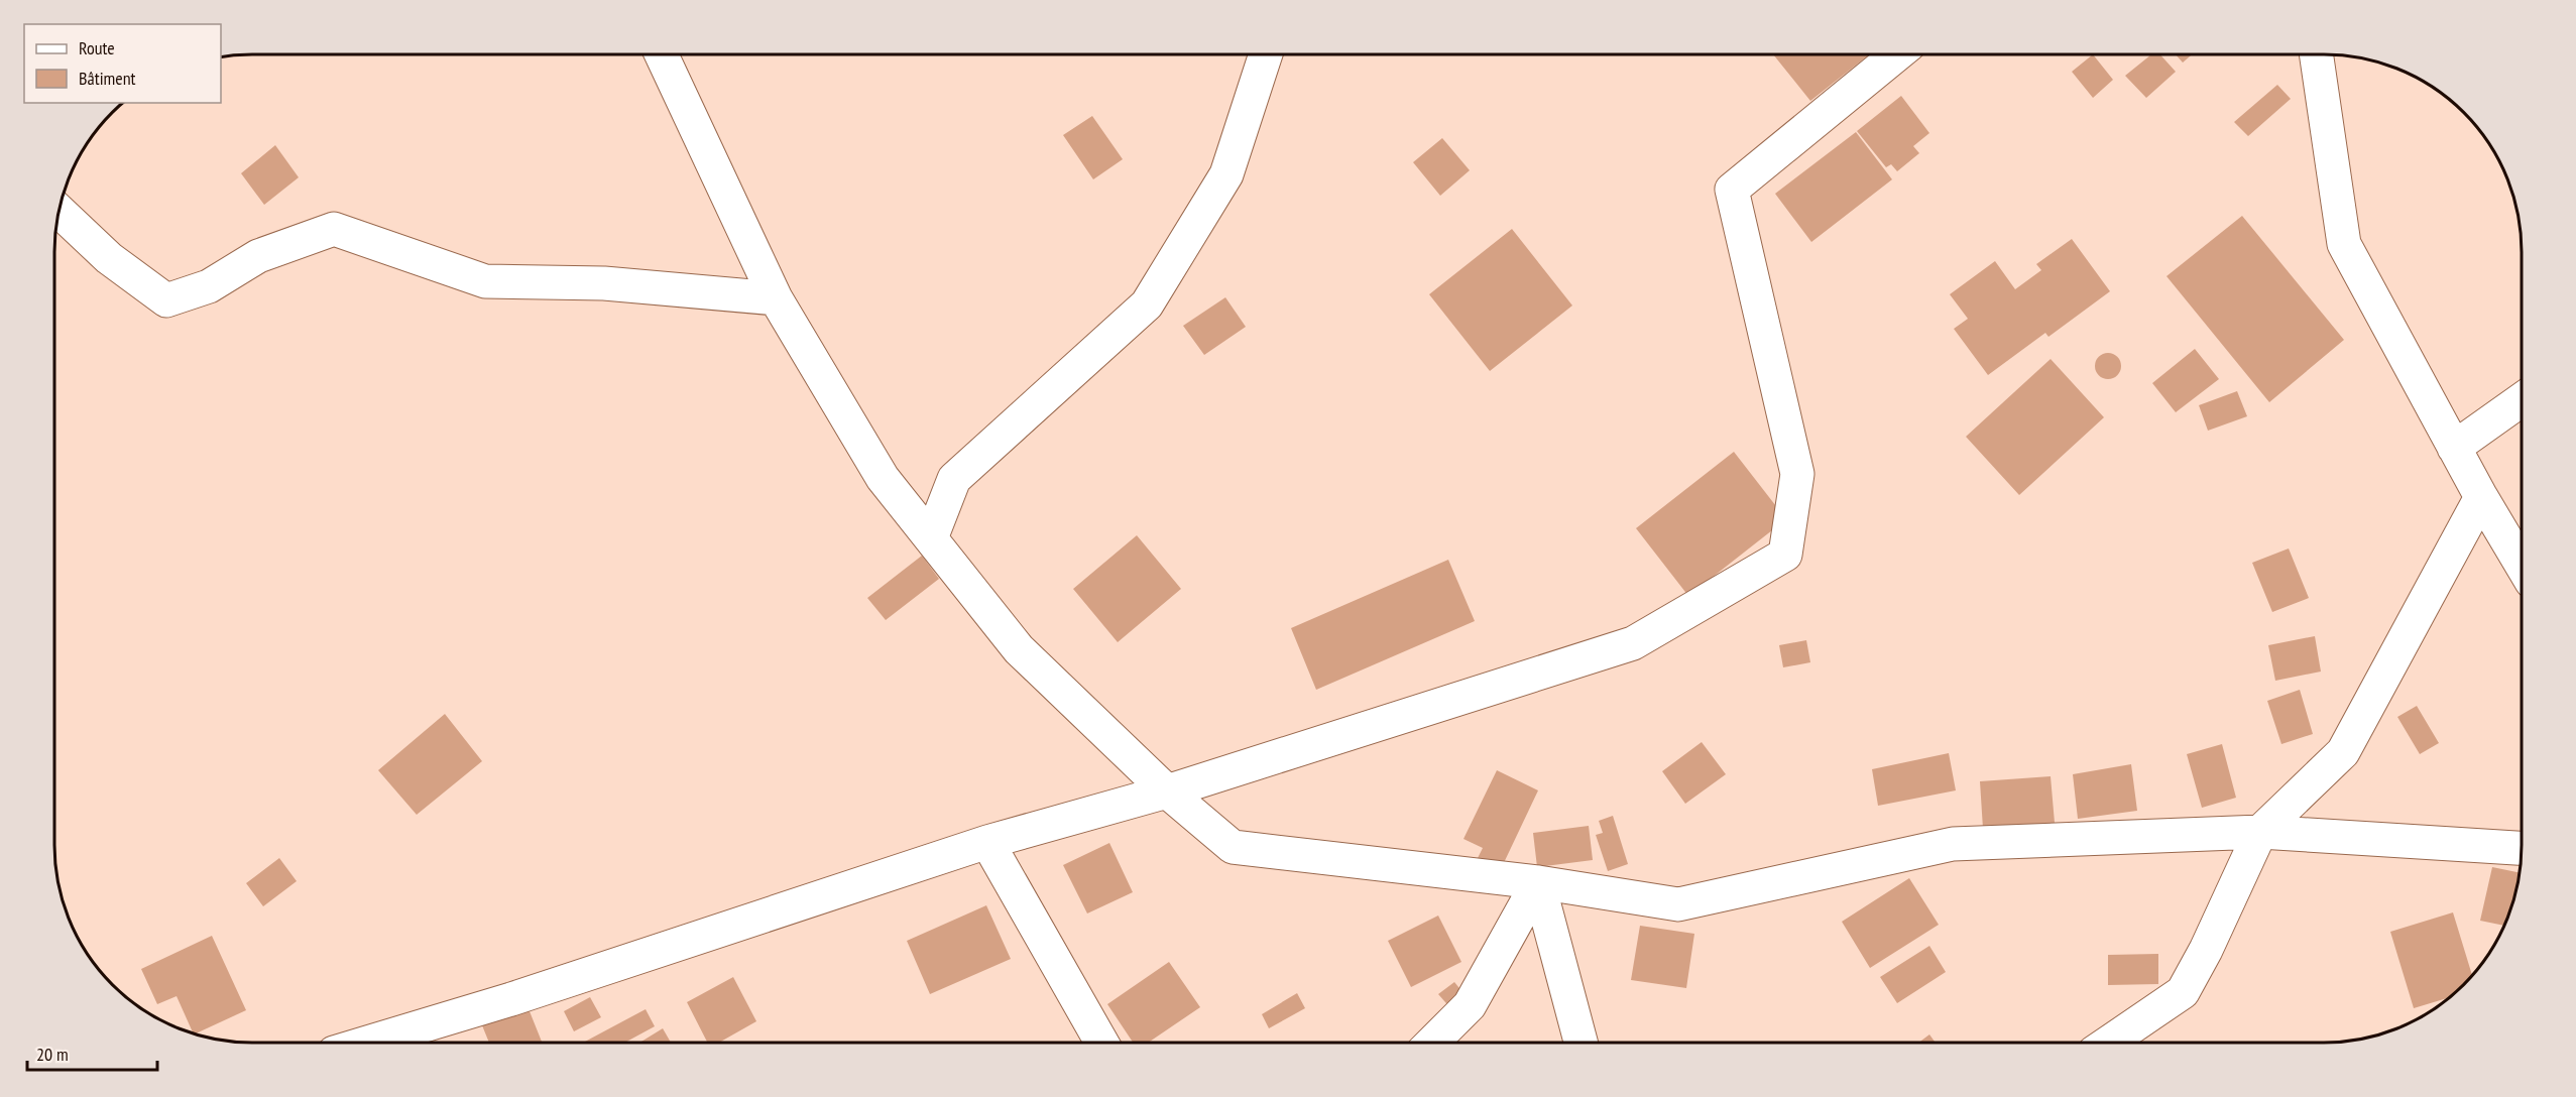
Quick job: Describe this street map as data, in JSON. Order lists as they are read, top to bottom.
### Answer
{
  "legend": ["Route", "Bâtiment"],
  "scale_bar": "20 m"
}
